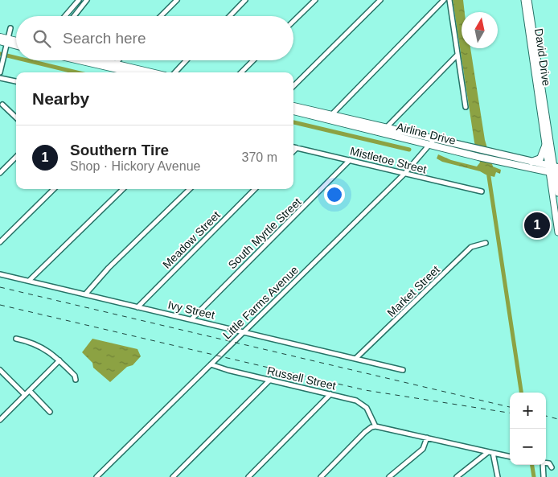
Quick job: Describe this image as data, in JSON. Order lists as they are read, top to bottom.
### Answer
{
  "streets": {
    "highway": ["Airline Drive"],
    "main road": ["David Drive"],
    "street": [
      "Mistletoe Street",
      "South Myrtle Street",
      "Meadow Street",
      "Market Street",
      "Little Farms Avenue",
      "Ivy Street",
      "Russell Street"
    ]
  },
  "crossings": [
    ["David Drive", "Airline Drive"],
    ["Airline Drive", "Little Farms Avenue"],
    ["Mistletoe Street", "South Myrtle Street"],
    ["Mistletoe Street", "Little Farms Avenue"],
    ["South Myrtle Street", "Ivy Street"],
    ["Meadow Street", "Ivy Street"],
    ["Market Street", "Ivy Street"],
    ["Little Farms Avenue", "Ivy Street"],
    ["Little Farms Avenue", "Russell Street"]
  ],
  "north": "top",
  "page": {
    "search": "Search here",
    "heading": "Nearby",
    "list": [
      {
        "mark": "1",
        "name": "Southern Tire",
        "note": "Shop · Hickory Avenue",
        "value": "370 m"
      }
    ],
    "pins": "1",
    "map_buttons": ["+", "−"]
  }
}
